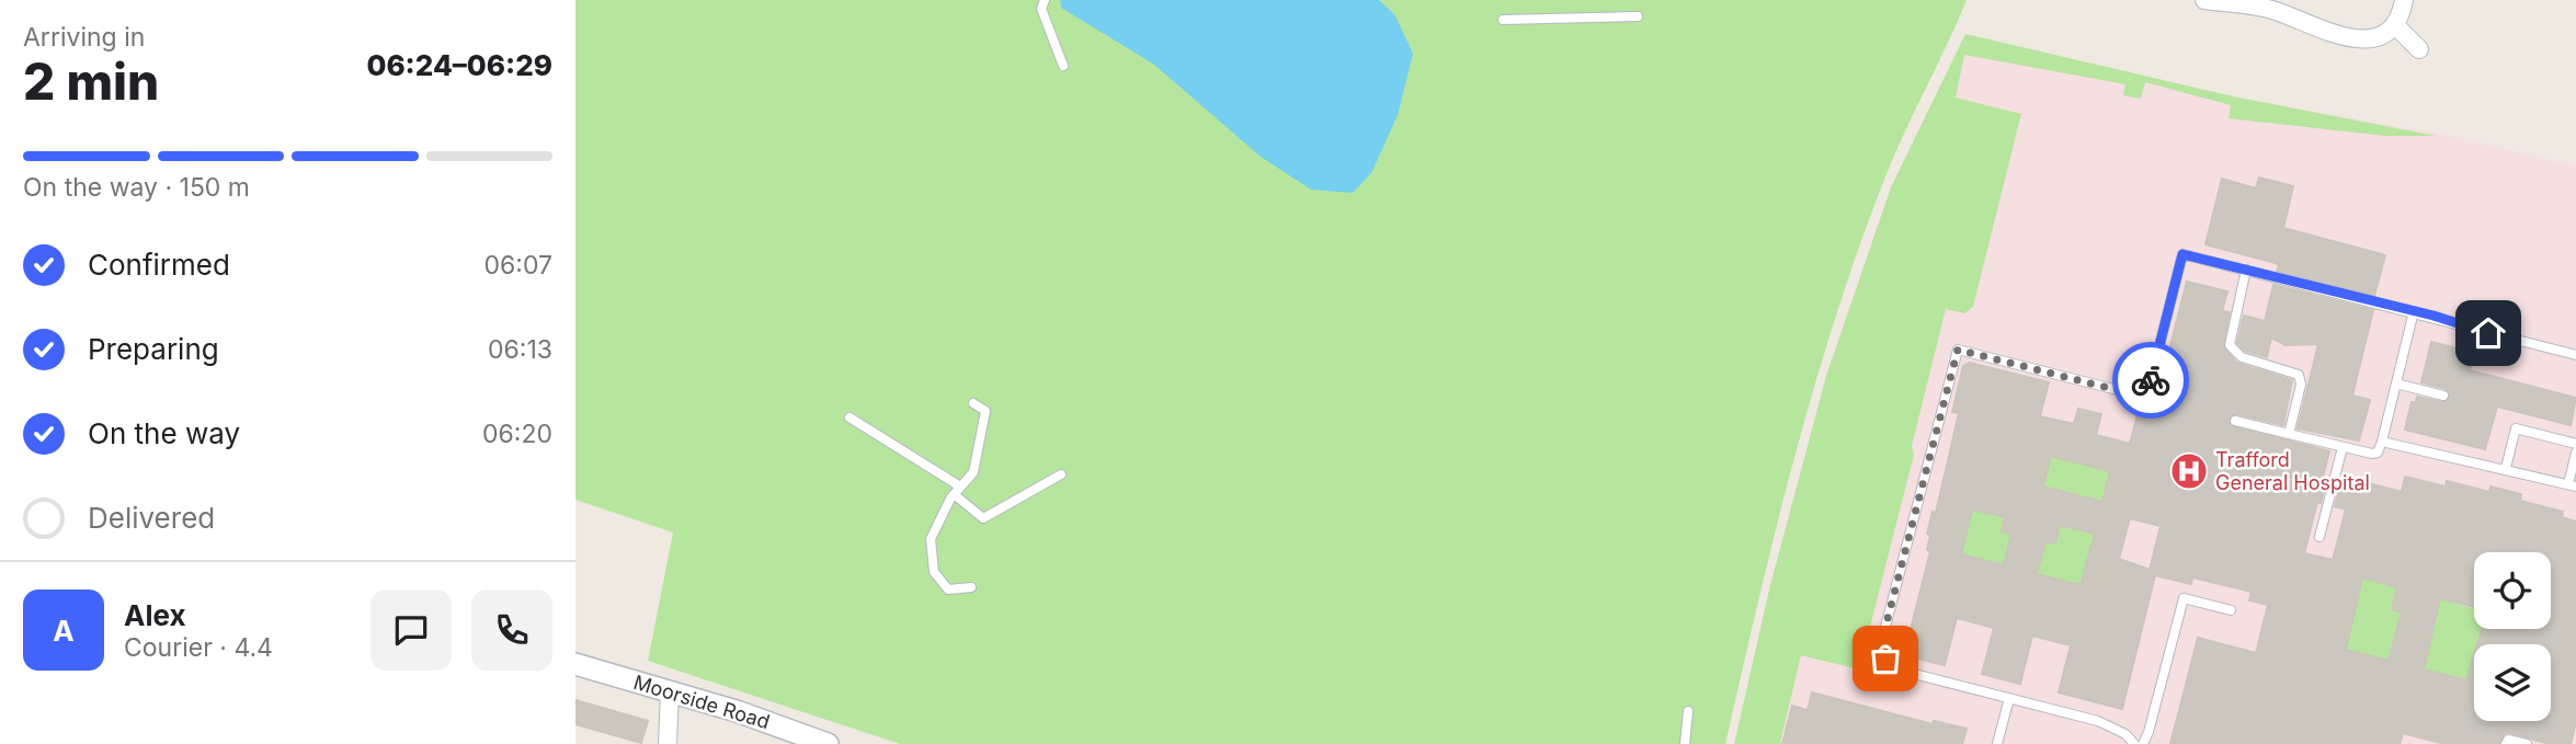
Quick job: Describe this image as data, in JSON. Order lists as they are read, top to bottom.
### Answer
{
  "streets": {
    "street": ["Moorside Road"]
  },
  "places": {
    "hospital": ["Trafford General Hospital"]
  },
  "page": {
    "heading": ["2 min", "Arriving in", "06:24–06:29"],
    "panel": ["Alex", "Courier · 4.4"],
    "bar": "On the way · 150 m",
    "list": [
      ["Confirmed", "06:07"],
      ["Preparing", "06:13"],
      ["On the way", "06:20"],
      "Delivered"
    ],
    "round": "A"
  }
}
